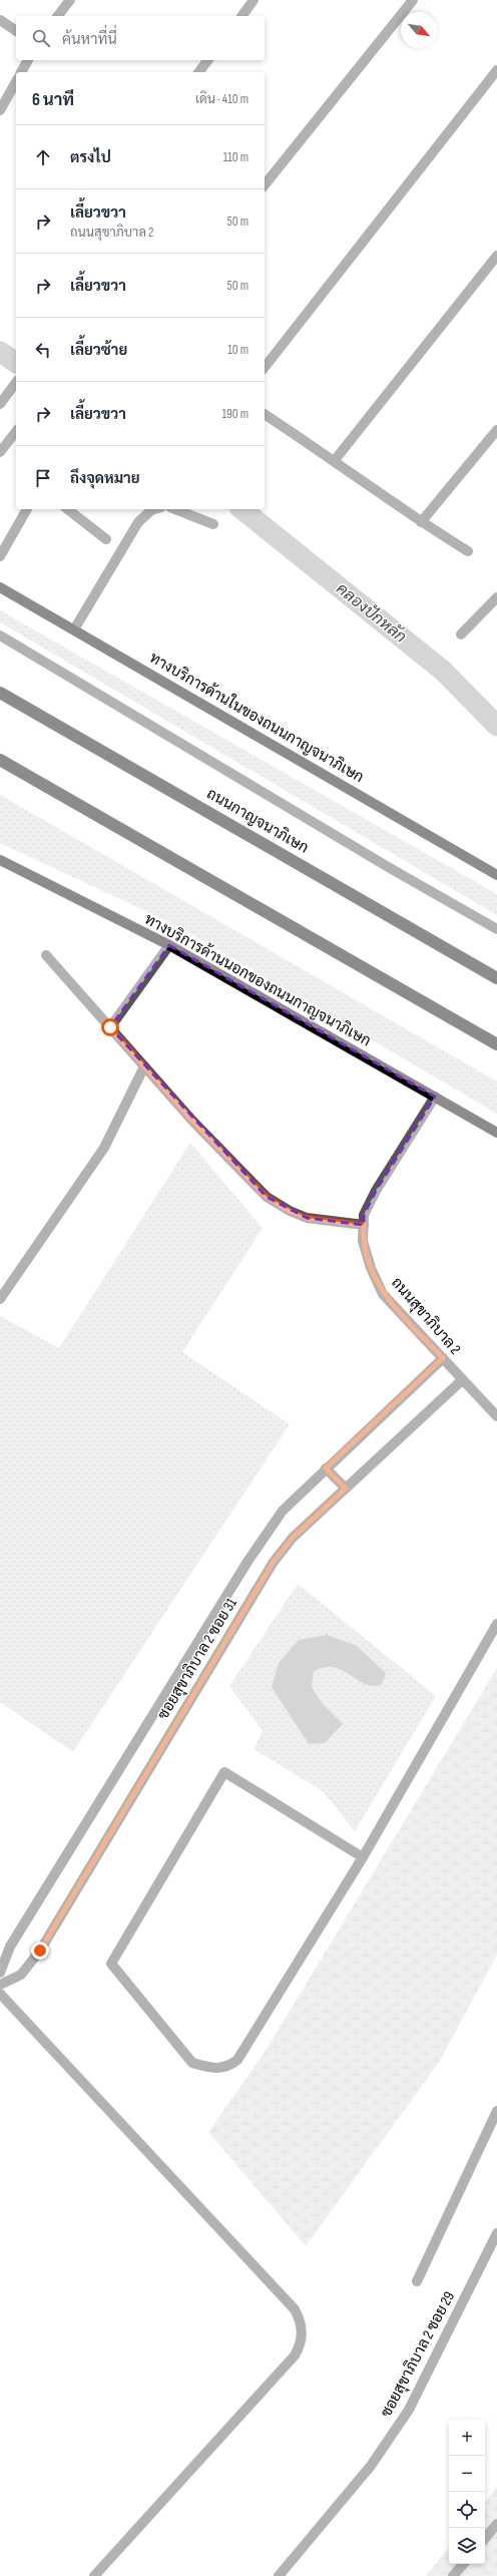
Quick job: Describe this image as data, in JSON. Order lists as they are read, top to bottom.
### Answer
{
  "streets": {
    "highway": ["ถนนกาญจนาภิเษก"],
    "main road": ["ทางบริการด้านในของถนนกาญจนาภิเษก", "ทางบริการด้านนอกของถนนกาญจนาภิเษก"],
    "street": ["ถนนสุขาภิบาล 2", "ซอยสุขาภิบาล 2 ซอย 31", "ซอยสุขาภิบาล 2 ซอย 29"]
  },
  "crossings": [
    ["ทางบริการด้านนอกของถนนกาญจนาภิเษก", "ถนนสุขาภิบาล 2"],
    ["ถนนสุขาภิบาล 2", "ซอยสุขาภิบาล 2 ซอย 31"]
  ],
  "water": ["คลองปักหลัก"],
  "north": "bottom right",
  "page": {
    "search": "ค้นหาที่นี่",
    "heading": ["6 นาที", "เดิน · 410 m"],
    "list": [
      ["ตรงไป", "110 m"],
      ["เลี้ยวขวา", "ถนนสุขาภิบาล 2", "50 m"],
      ["เลี้ยวขวา", "50 m"],
      ["เลี้ยวซ้าย", "10 m"],
      ["เลี้ยวขวา", "190 m"],
      "ถึงจุดหมาย"
    ],
    "map_buttons": ["+", "−"]
  }
}
